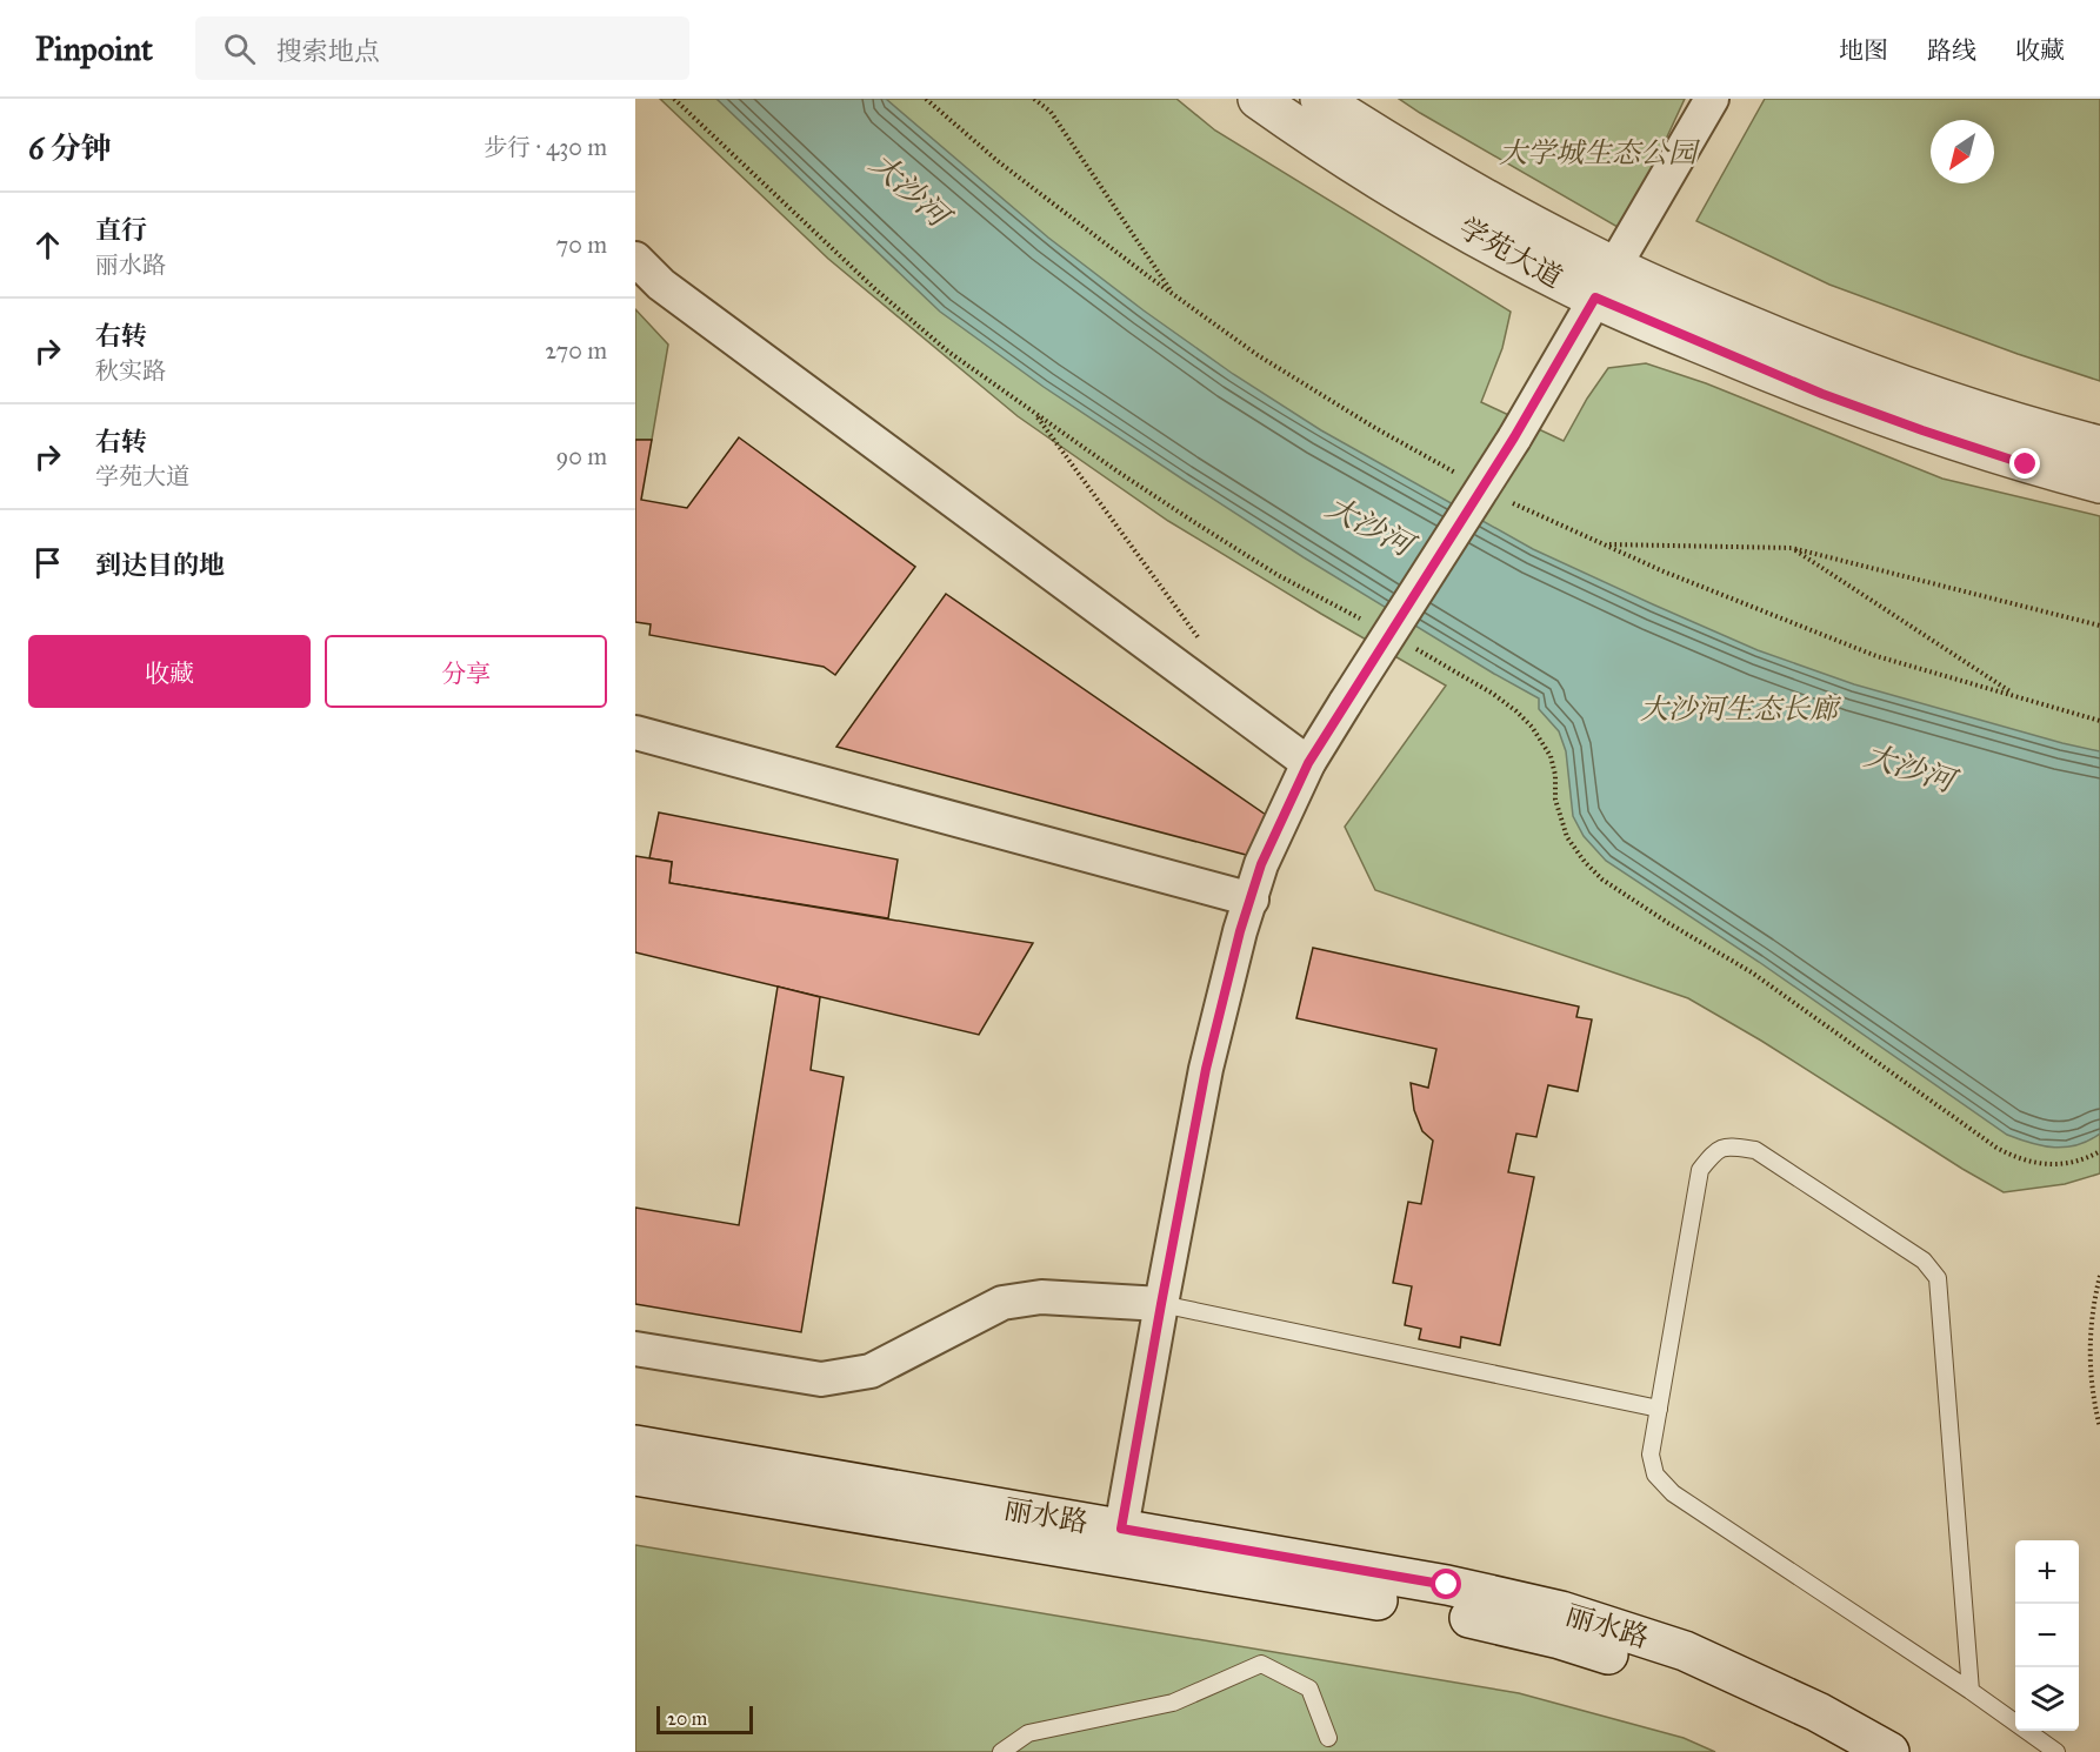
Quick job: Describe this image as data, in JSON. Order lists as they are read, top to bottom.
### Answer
{
  "streets": {
    "main road": ["学苑大道", "丽水路"]
  },
  "water": ["大沙河"],
  "parks": ["大学城生态公园", "大沙河生态长廊"],
  "scale_bar": "20 m",
  "north": "bottom left",
  "page": {
    "header": "Pinpoint",
    "search": "搜索地点",
    "nav": ["地图", "路线", "收藏"],
    "heading": ["6 分钟", "步行 · 430 m"],
    "list": [
      ["直行", "丽水路", "70 m"],
      ["右转", "秋实路", "270 m"],
      ["右转", "学苑大道", "90 m"],
      "到达目的地"
    ],
    "buttons": ["收藏", "分享"],
    "map_buttons": ["+", "−"],
    "scale": "20 m"
  }
}
